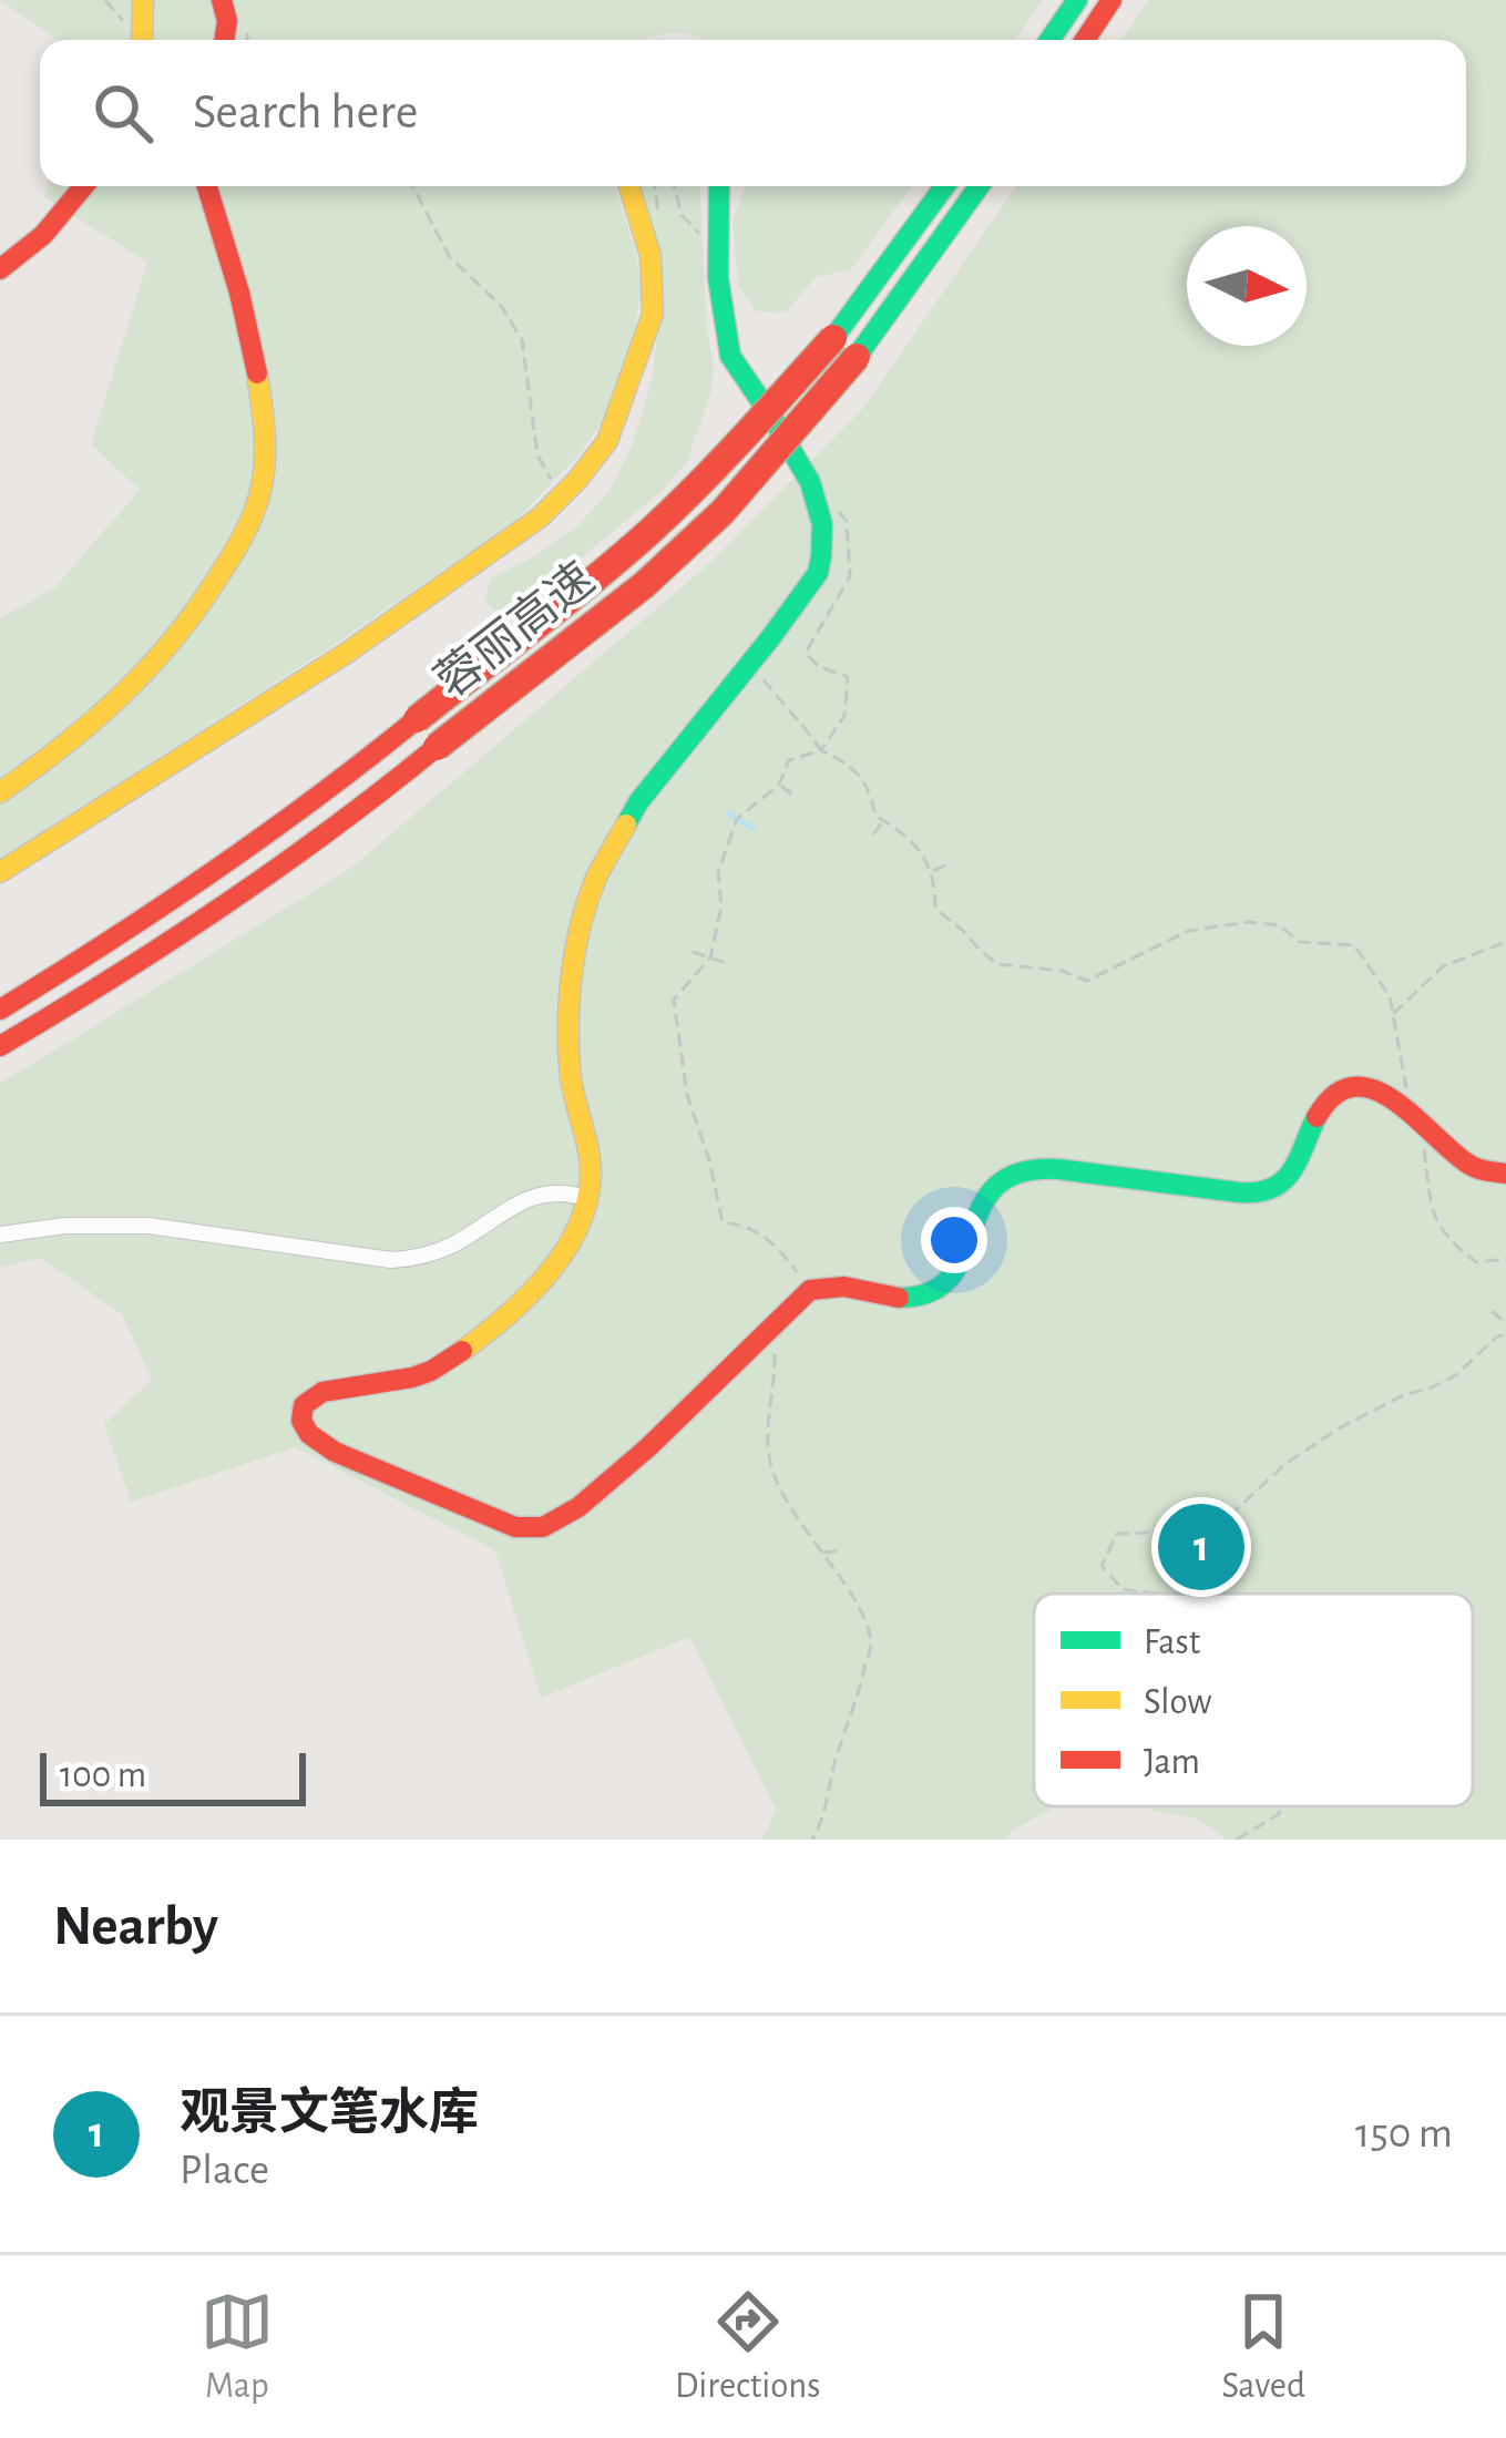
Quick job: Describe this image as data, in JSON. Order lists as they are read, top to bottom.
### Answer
{
  "streets": {
    "main road": ["蓉丽高速"]
  },
  "legend": ["Fast", "Slow", "Jam"],
  "scale_bar": "100 m",
  "north": "right",
  "page": {
    "search": "Search here",
    "pins": "1",
    "scale": "100 m",
    "heading": "Nearby",
    "list": [
      {
        "mark": "1",
        "name": "观景文笔水库",
        "note": "Place",
        "value": "150 m"
      }
    ],
    "nav": ["Map", "Directions", "Saved"]
  }
}
